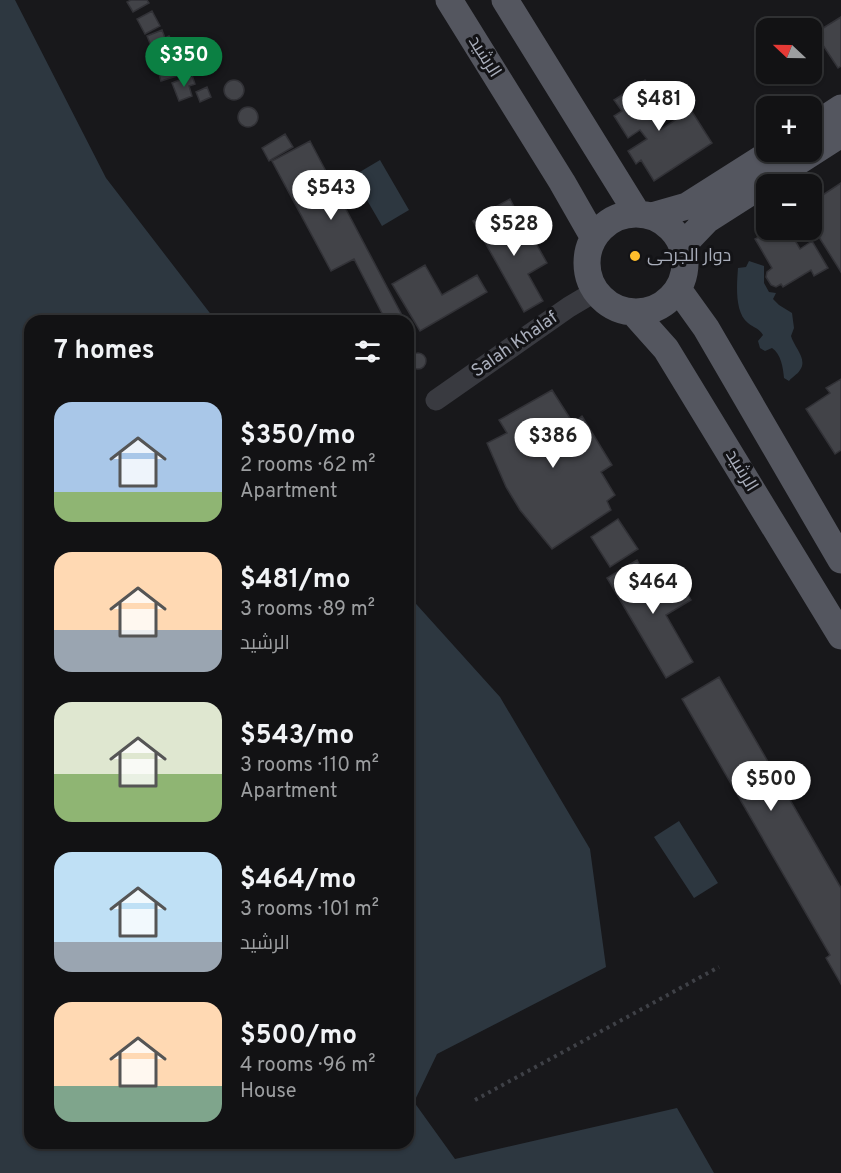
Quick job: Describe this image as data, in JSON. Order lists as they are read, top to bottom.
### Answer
{
  "streets": {
    "main road": ["الرشيد"],
    "street": ["Salah Khalaf"]
  },
  "crossings": [
    ["الرشيد", "Salah Khalaf"]
  ],
  "places": ["دوار الجرحى"],
  "north": "left",
  "page": {
    "map_buttons": ["+", "−"],
    "price": [
      "$350",
      "$481",
      "$543",
      "$528",
      "$386",
      "$464",
      "$500"
    ],
    "heading": "7 homes",
    "list": [
      {
        "name": "$350/mo",
        "note": "2 rooms · 62 m² · Apartment"
      },
      {
        "name": "$481/mo",
        "note": "3 rooms · 89 m² · الرشيد"
      },
      {
        "name": "$543/mo",
        "note": "3 rooms · 110 m² · Apartment"
      },
      {
        "name": "$464/mo",
        "note": "3 rooms · 101 m² · الرشيد"
      },
      {
        "name": "$500/mo",
        "note": "4 rooms · 96 m² · House"
      }
    ]
  }
}
